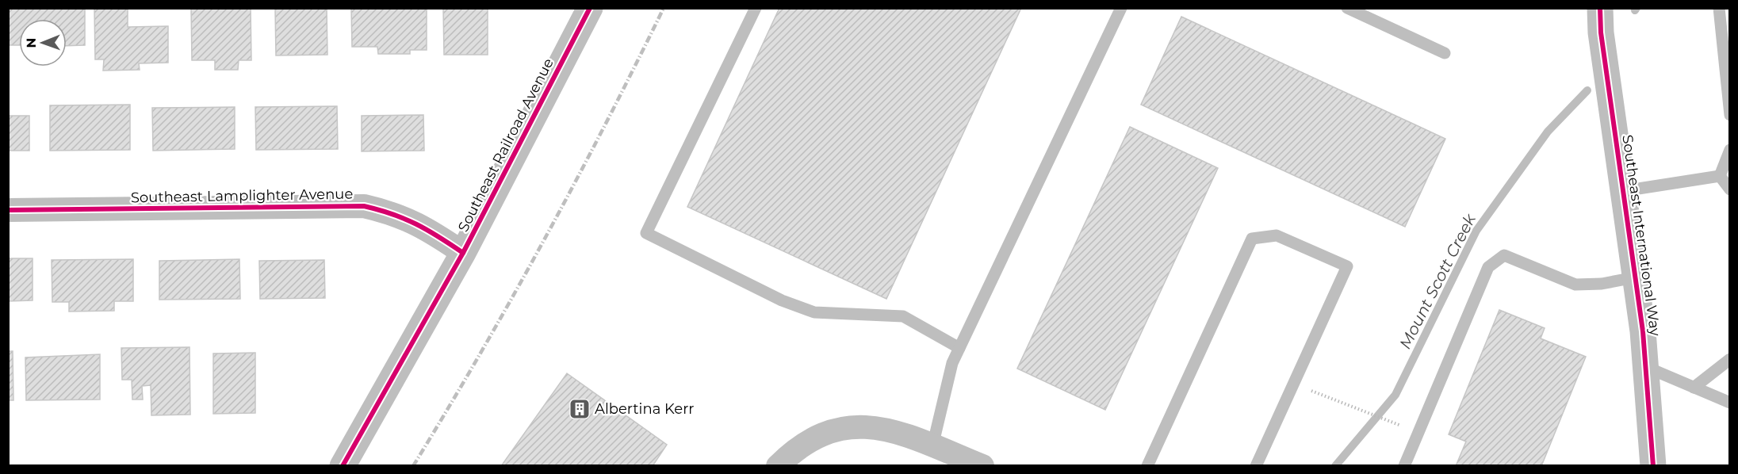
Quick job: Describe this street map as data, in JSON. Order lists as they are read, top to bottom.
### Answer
{
  "streets": {
    "street": ["Southeast Railroad Avenue", "Southeast Lamplighter Avenue", "Southeast International Way"]
  },
  "crossings": [
    ["Southeast Railroad Avenue", "Southeast Lamplighter Avenue"]
  ],
  "water": ["Mount Scott Creek"],
  "places": {
    "building": ["Albertina Kerr"]
  },
  "north": "left"
}
